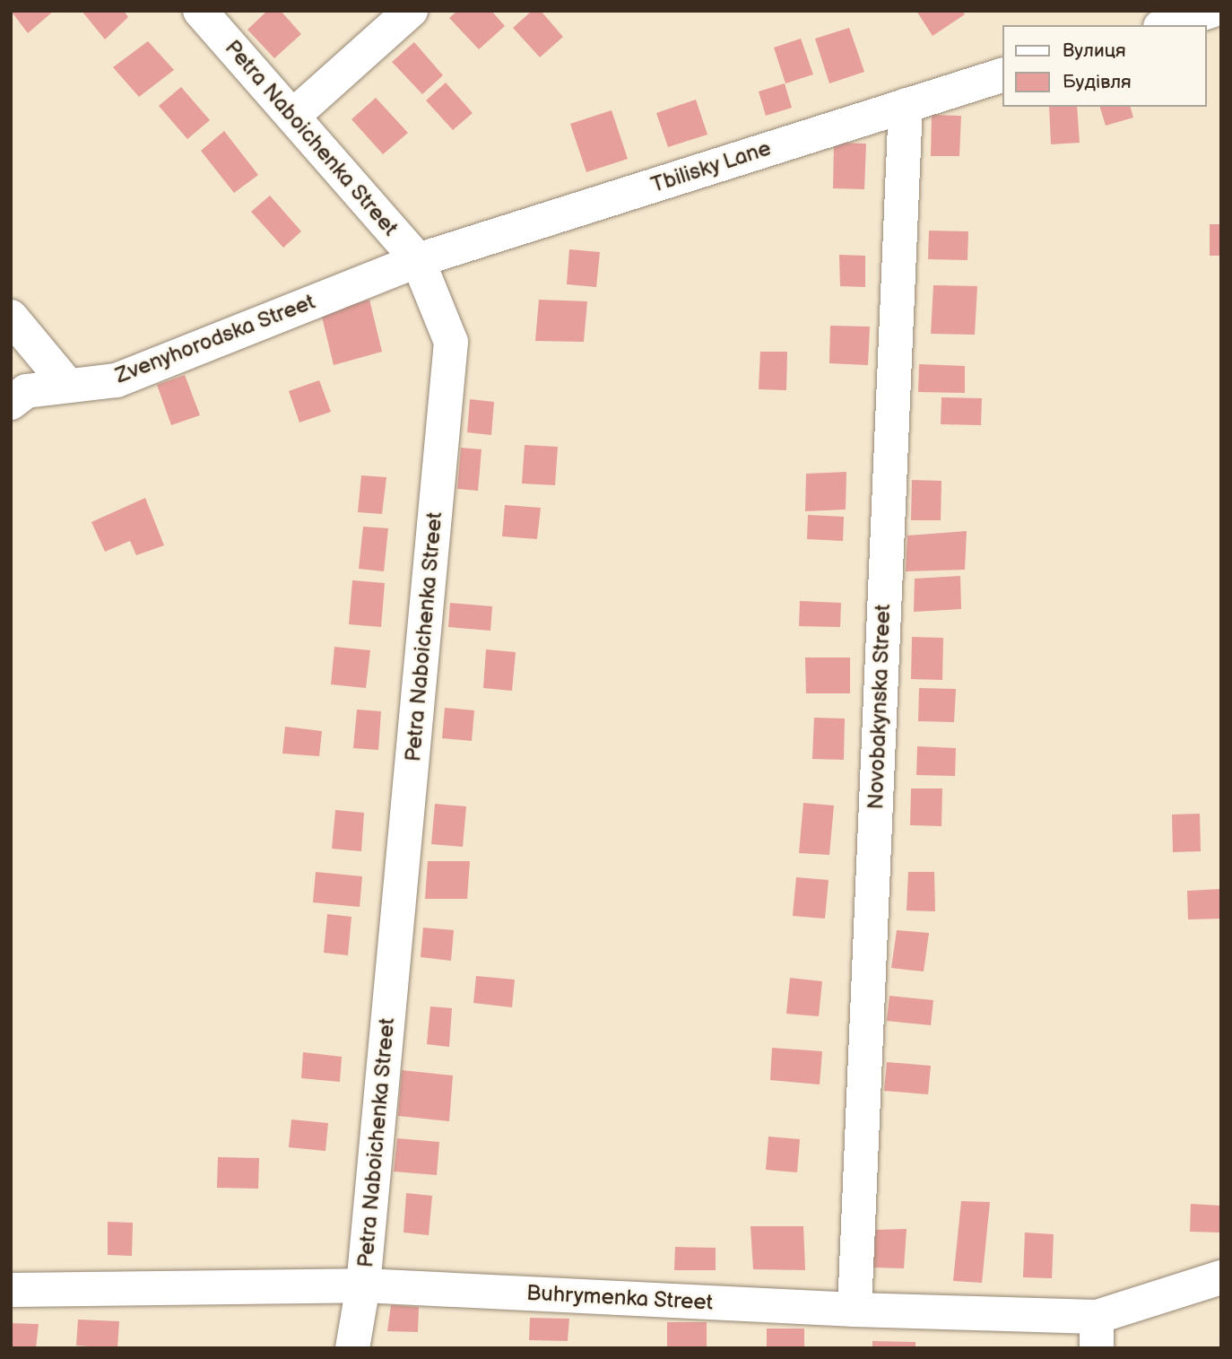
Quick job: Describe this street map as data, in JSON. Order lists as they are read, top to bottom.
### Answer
{
  "streets": {
    "street": [
      "Petra Naboichenka Street",
      "Tbilisky Lane",
      "Zvenyhorodska Street",
      "Novobakynska Street",
      "Buhrymenka Street"
    ]
  },
  "crossings": [
    ["Petra Naboichenka Street", "Tbilisky Lane"],
    ["Petra Naboichenka Street", "Zvenyhorodska Street"],
    ["Petra Naboichenka Street", "Buhrymenka Street"],
    ["Tbilisky Lane", "Zvenyhorodska Street"],
    ["Tbilisky Lane", "Novobakynska Street"],
    ["Novobakynska Street", "Buhrymenka Street"]
  ],
  "legend": ["Вулиця", "Будівля"]
}
